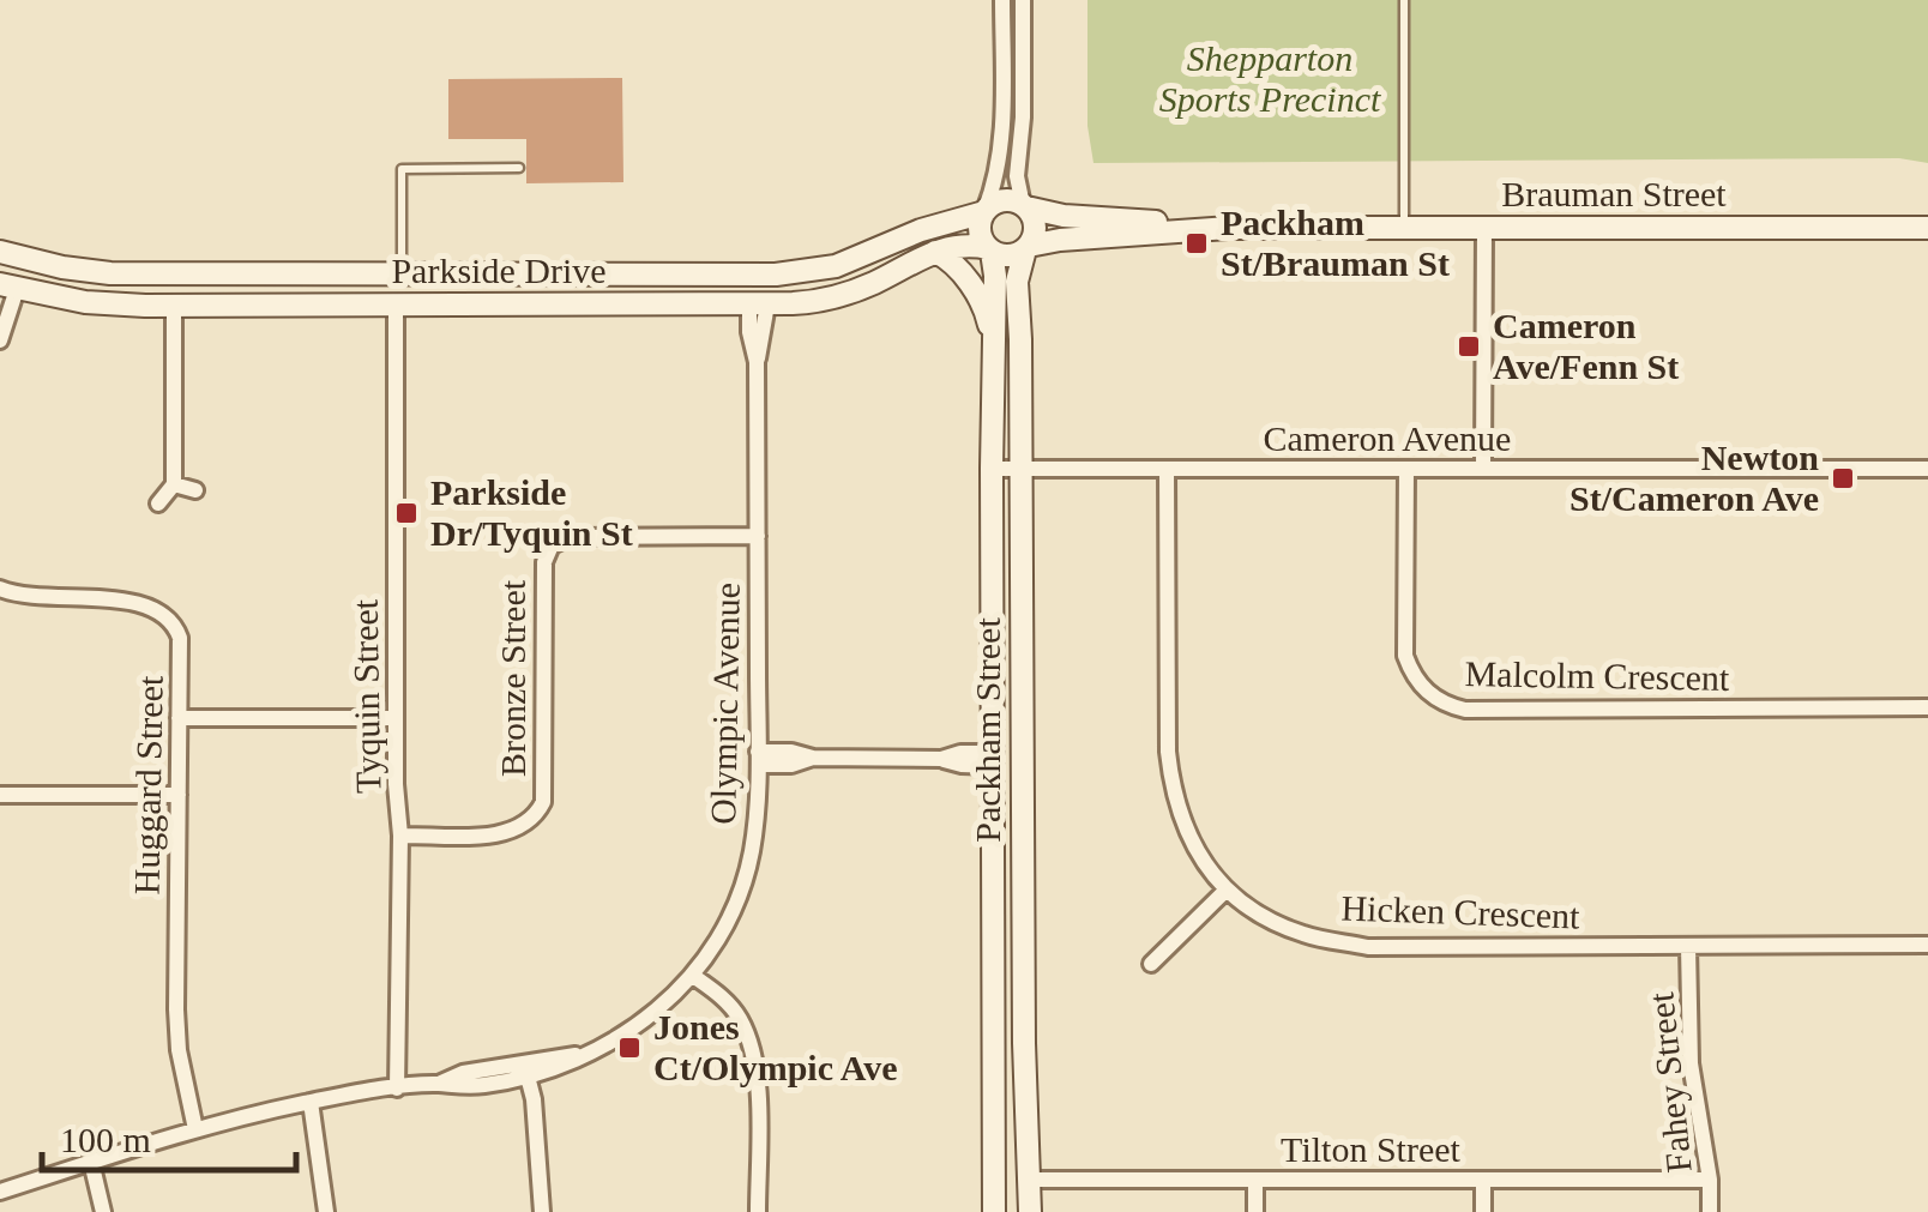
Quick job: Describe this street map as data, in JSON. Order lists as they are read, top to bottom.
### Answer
{
  "streets": {
    "street": [
      "Brauman Street",
      "Parkside Drive",
      "Cameron Avenue",
      "Malcolm Crescent",
      "Bronze Street",
      "Tyquin Street",
      "Olympic Avenue",
      "Packham Street",
      "Huggard Street",
      "Hicken Crescent",
      "Fahey Street",
      "Tilton Street"
    ]
  },
  "crossings": [
    ["Brauman Street", "Parkside Drive"],
    ["Brauman Street", "Packham Street"],
    ["Parkside Drive", "Tyquin Street"],
    ["Parkside Drive", "Olympic Avenue"],
    ["Parkside Drive", "Packham Street"],
    ["Cameron Avenue", "Malcolm Crescent"],
    ["Cameron Avenue", "Packham Street"],
    ["Cameron Avenue", "Hicken Crescent"],
    ["Bronze Street", "Tyquin Street"],
    ["Bronze Street", "Olympic Avenue"],
    ["Tyquin Street", "Olympic Avenue"],
    ["Olympic Avenue", "Huggard Street"],
    ["Packham Street", "Tilton Street"],
    ["Hicken Crescent", "Fahey Street"],
    ["Fahey Street", "Tilton Street"]
  ],
  "parks": ["Shepparton Sports Precinct"],
  "places": {
    "transit": [
      "Packham St/Brauman St",
      "Cameron Ave/Fenn St",
      "Newton St/Cameron Ave",
      "Parkside Dr/Tyquin St",
      "Jones Ct/Olympic Ave"
    ]
  },
  "scale_bar": "100 m"
}
